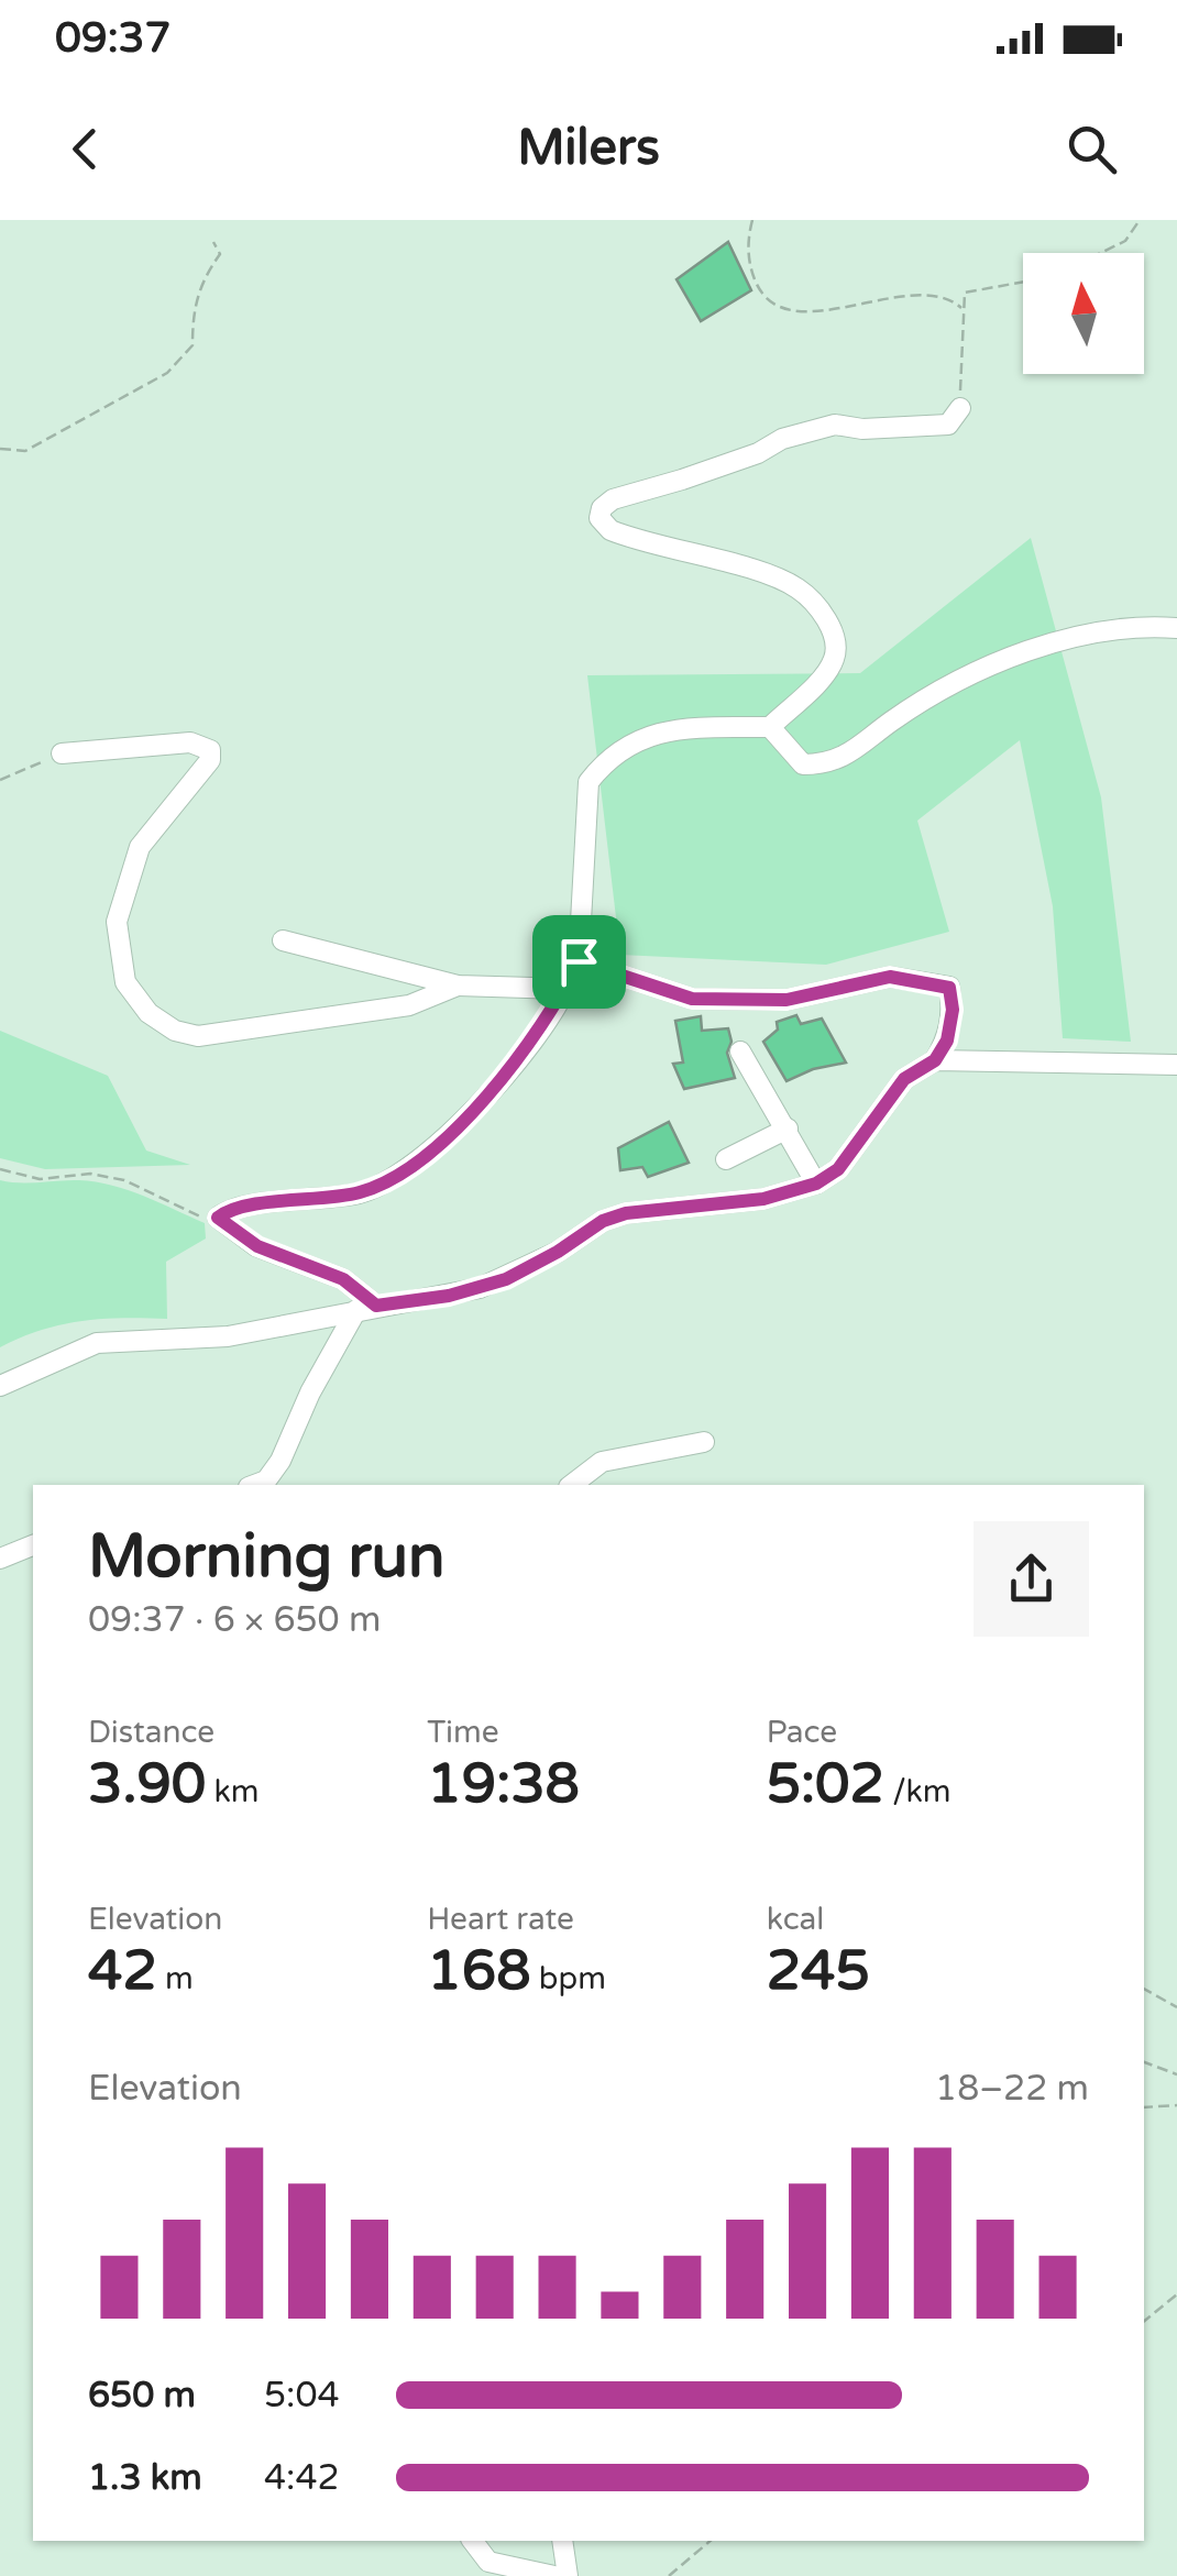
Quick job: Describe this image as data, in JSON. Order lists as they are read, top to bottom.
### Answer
{
  "north": "top",
  "page": {
    "status": "09:37",
    "header": "Milers",
    "heading": ["Morning run", "09:37 · 6 × 650 m"],
    "stats": [
      ["Distance", "3.90 km"],
      ["Time", "19:38"],
      ["Pace", "5:02 /km"],
      ["Elevation", "42 m"],
      ["Heart rate", "168 bpm"],
      ["kcal", "245"]
    ],
    "chart": ["Elevation", "18–22 m"],
    "list": [
      {
        "name": "650 m",
        "note": "5:04"
      },
      {
        "name": "1.3 km",
        "note": "4:42"
      }
    ]
  }
}
